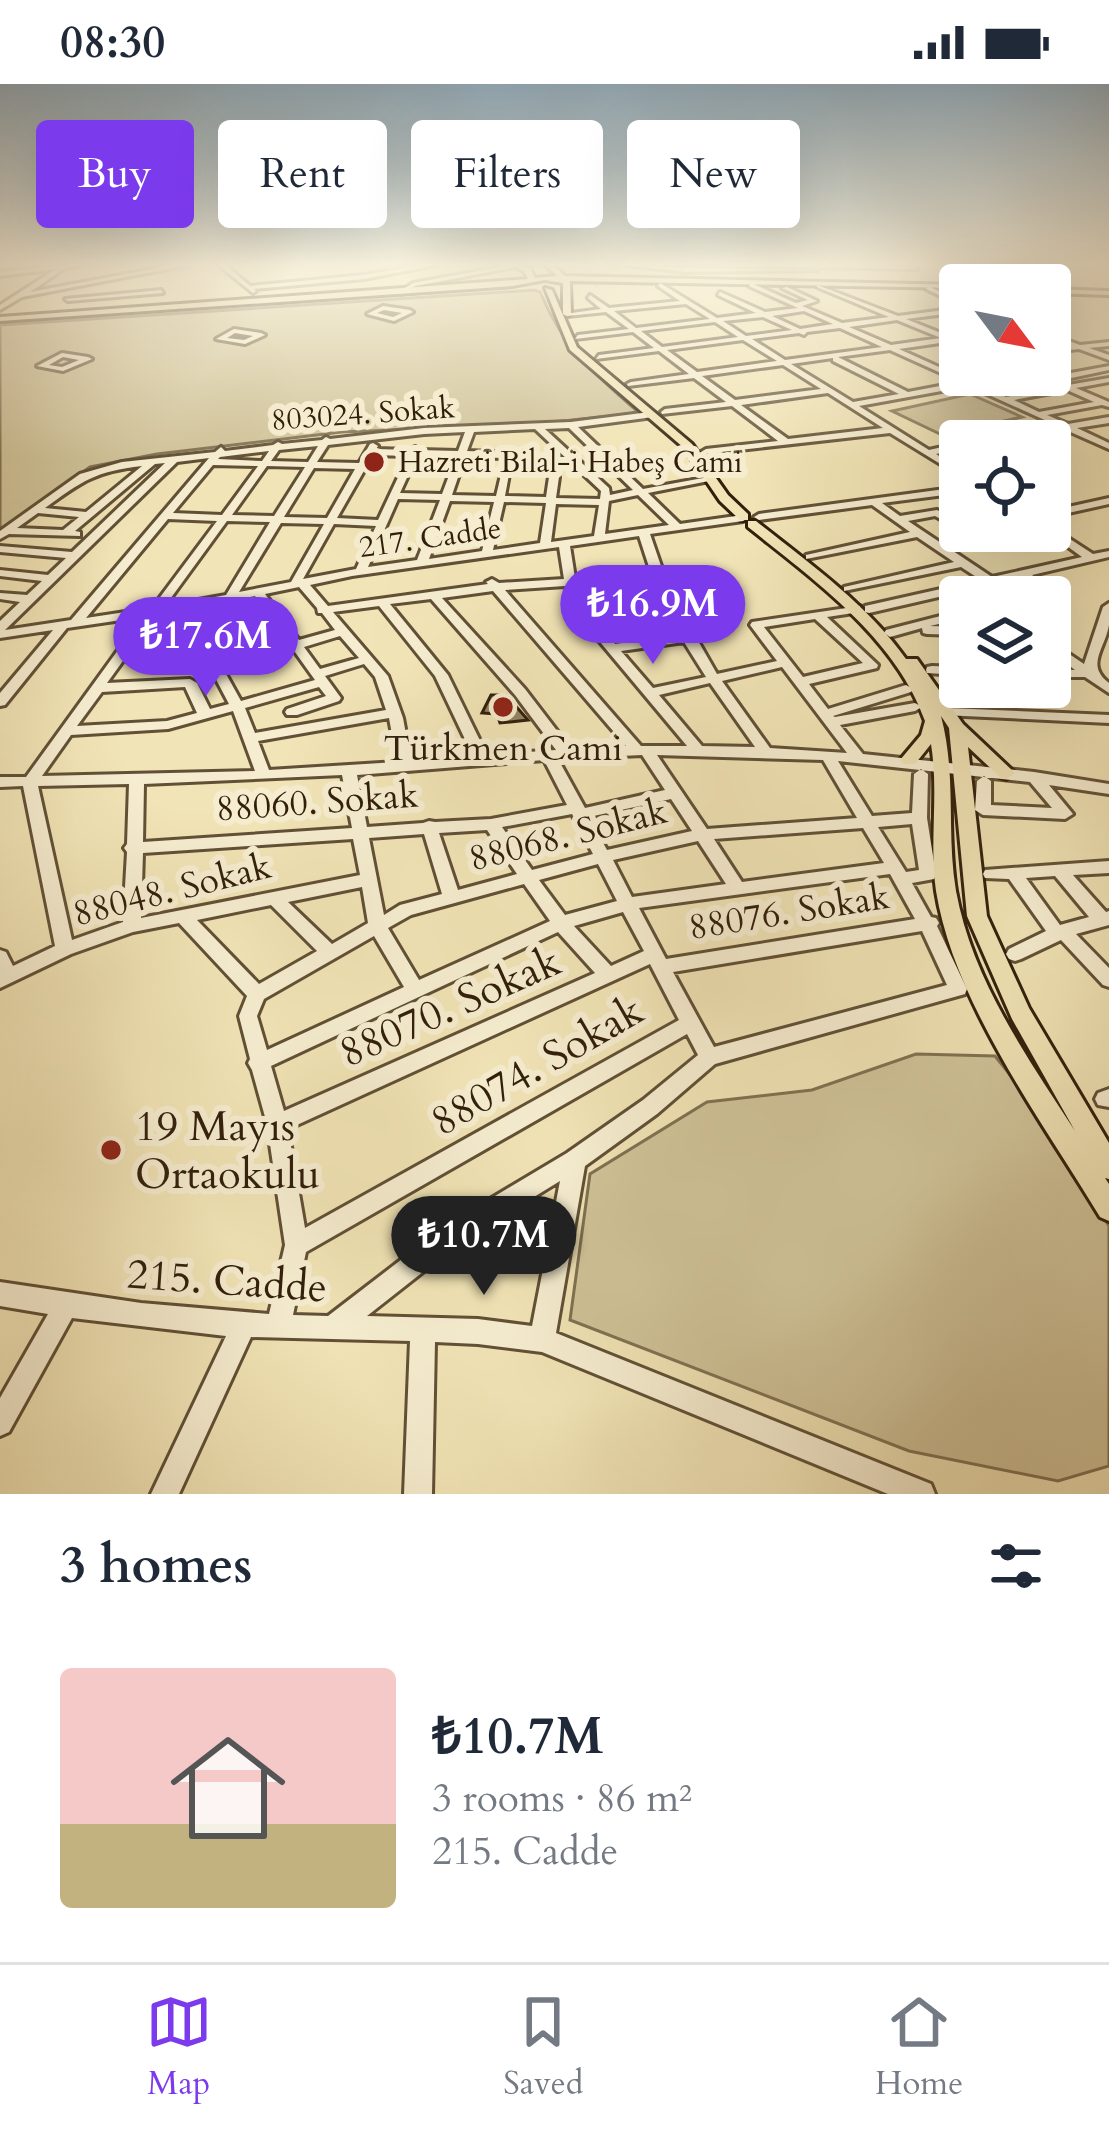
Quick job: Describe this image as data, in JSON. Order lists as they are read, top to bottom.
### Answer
{
  "streets": {
    "street": [
      "803024. Sokak",
      "217. Cadde",
      "88060. Sokak",
      "88068. Sokak",
      "88048. Sokak",
      "88076. Sokak",
      "88070. Sokak",
      "88074. Sokak",
      "215. Cadde"
    ]
  },
  "crossings": [
    ["88076. Sokak", "88070. Sokak"]
  ],
  "places": ["Hazreti Bilal-i Habeş Cami", "Türkmen Cami", "19 Mayıs Ortaokulu"],
  "north": "bottom right",
  "page": {
    "status": "08:30",
    "chip": [
      "Buy",
      "Rent",
      "Filters",
      "New"
    ],
    "price": ["₺16.9M", "₺17.6M", "₺10.7M"],
    "heading": "3 homes",
    "list": [
      {
        "name": "₺10.7M",
        "note": "3 rooms · 86 m² · 215. Cadde"
      }
    ],
    "tabs": ["Map", "Saved", "Home"]
  }
}
